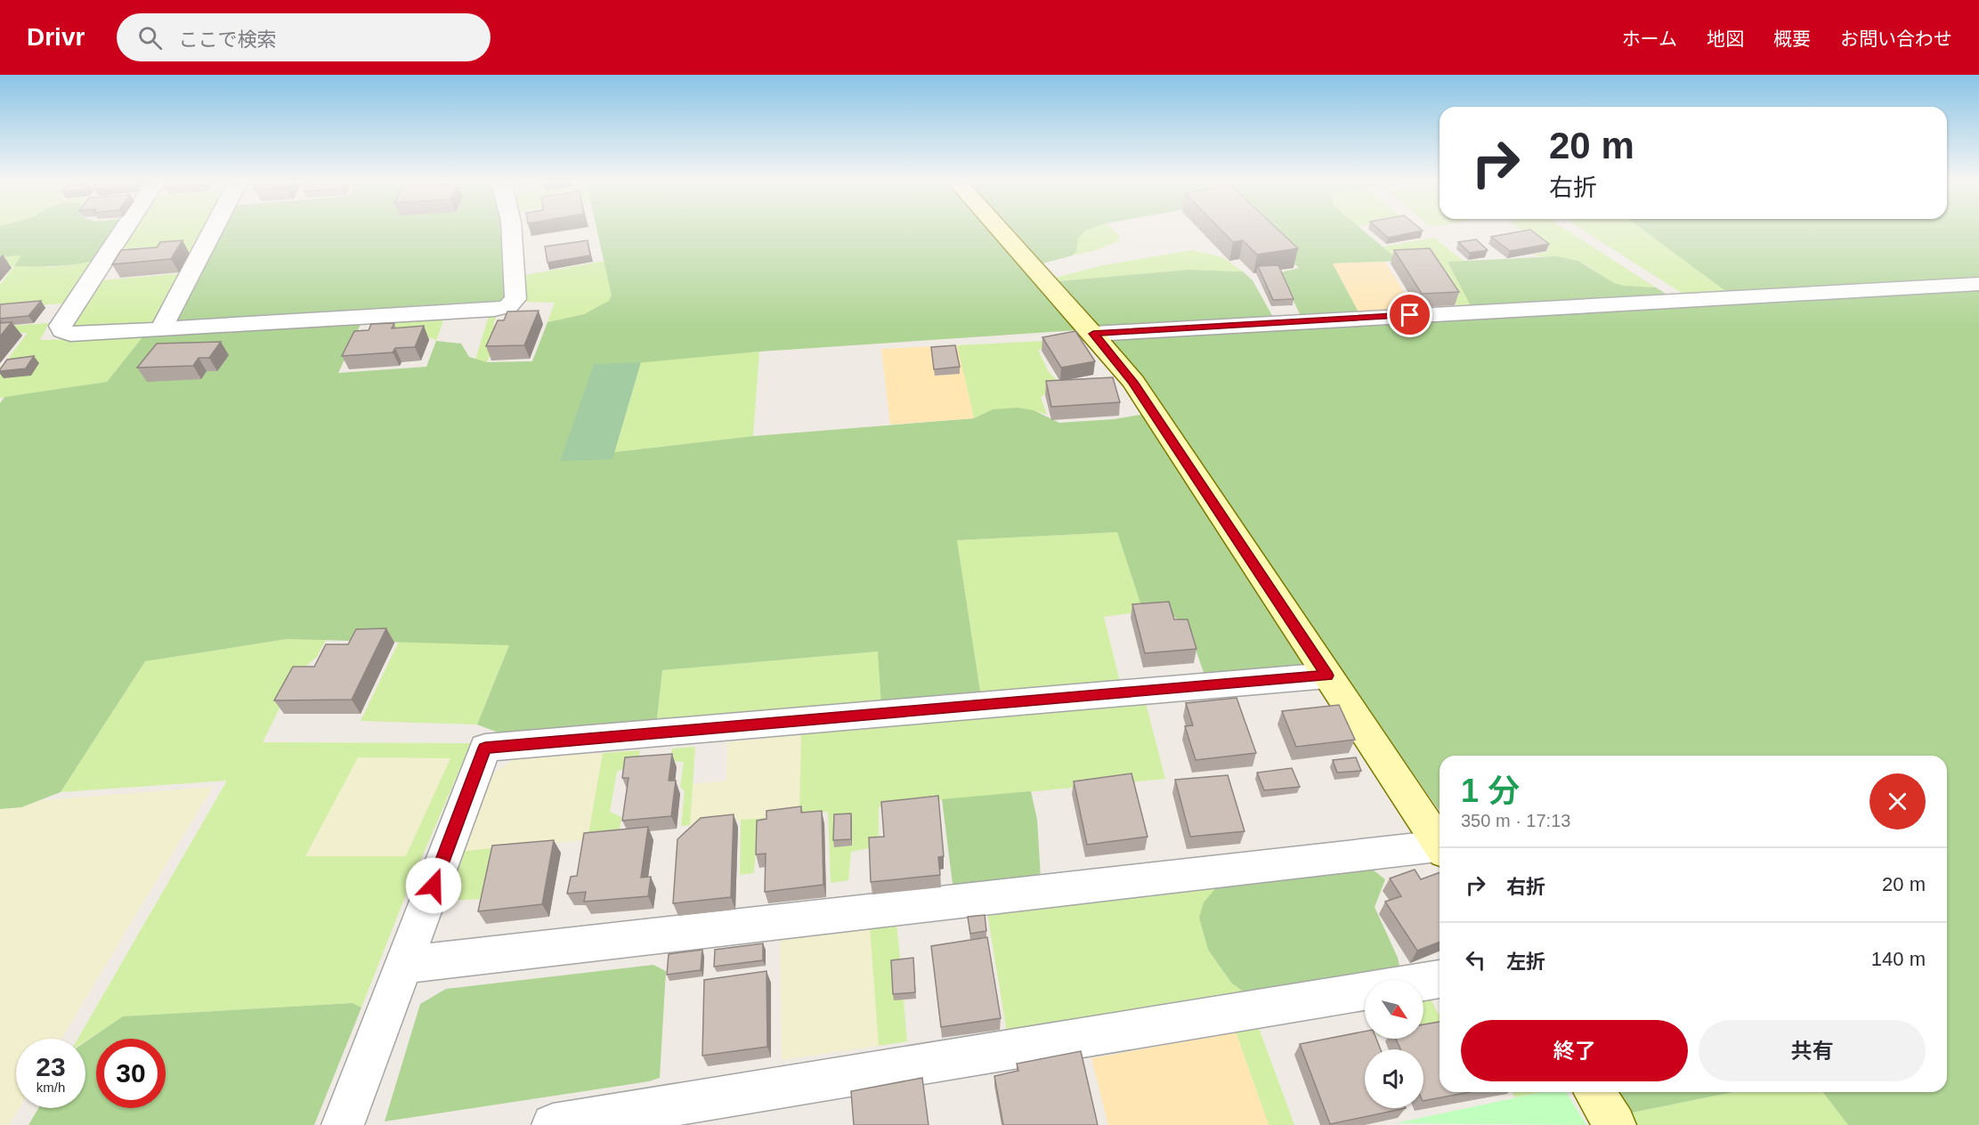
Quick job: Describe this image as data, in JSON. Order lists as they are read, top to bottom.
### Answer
{
  "north": "bottom right",
  "page": {
    "header": "Drivr",
    "search": "ここで検索",
    "nav": [
      "ホーム",
      "地図",
      "概要",
      "お問い合わせ"
    ],
    "turn": ["20 m", "右折"],
    "heading": ["1 分", "350 m · 17:13"],
    "list": [
      {
        "name": "右折",
        "value": "20 m"
      },
      {
        "name": "左折",
        "value": "140 m"
      }
    ],
    "buttons": ["終了", "共有"],
    "speed": "23 km/h",
    "limit": "30"
  }
}
